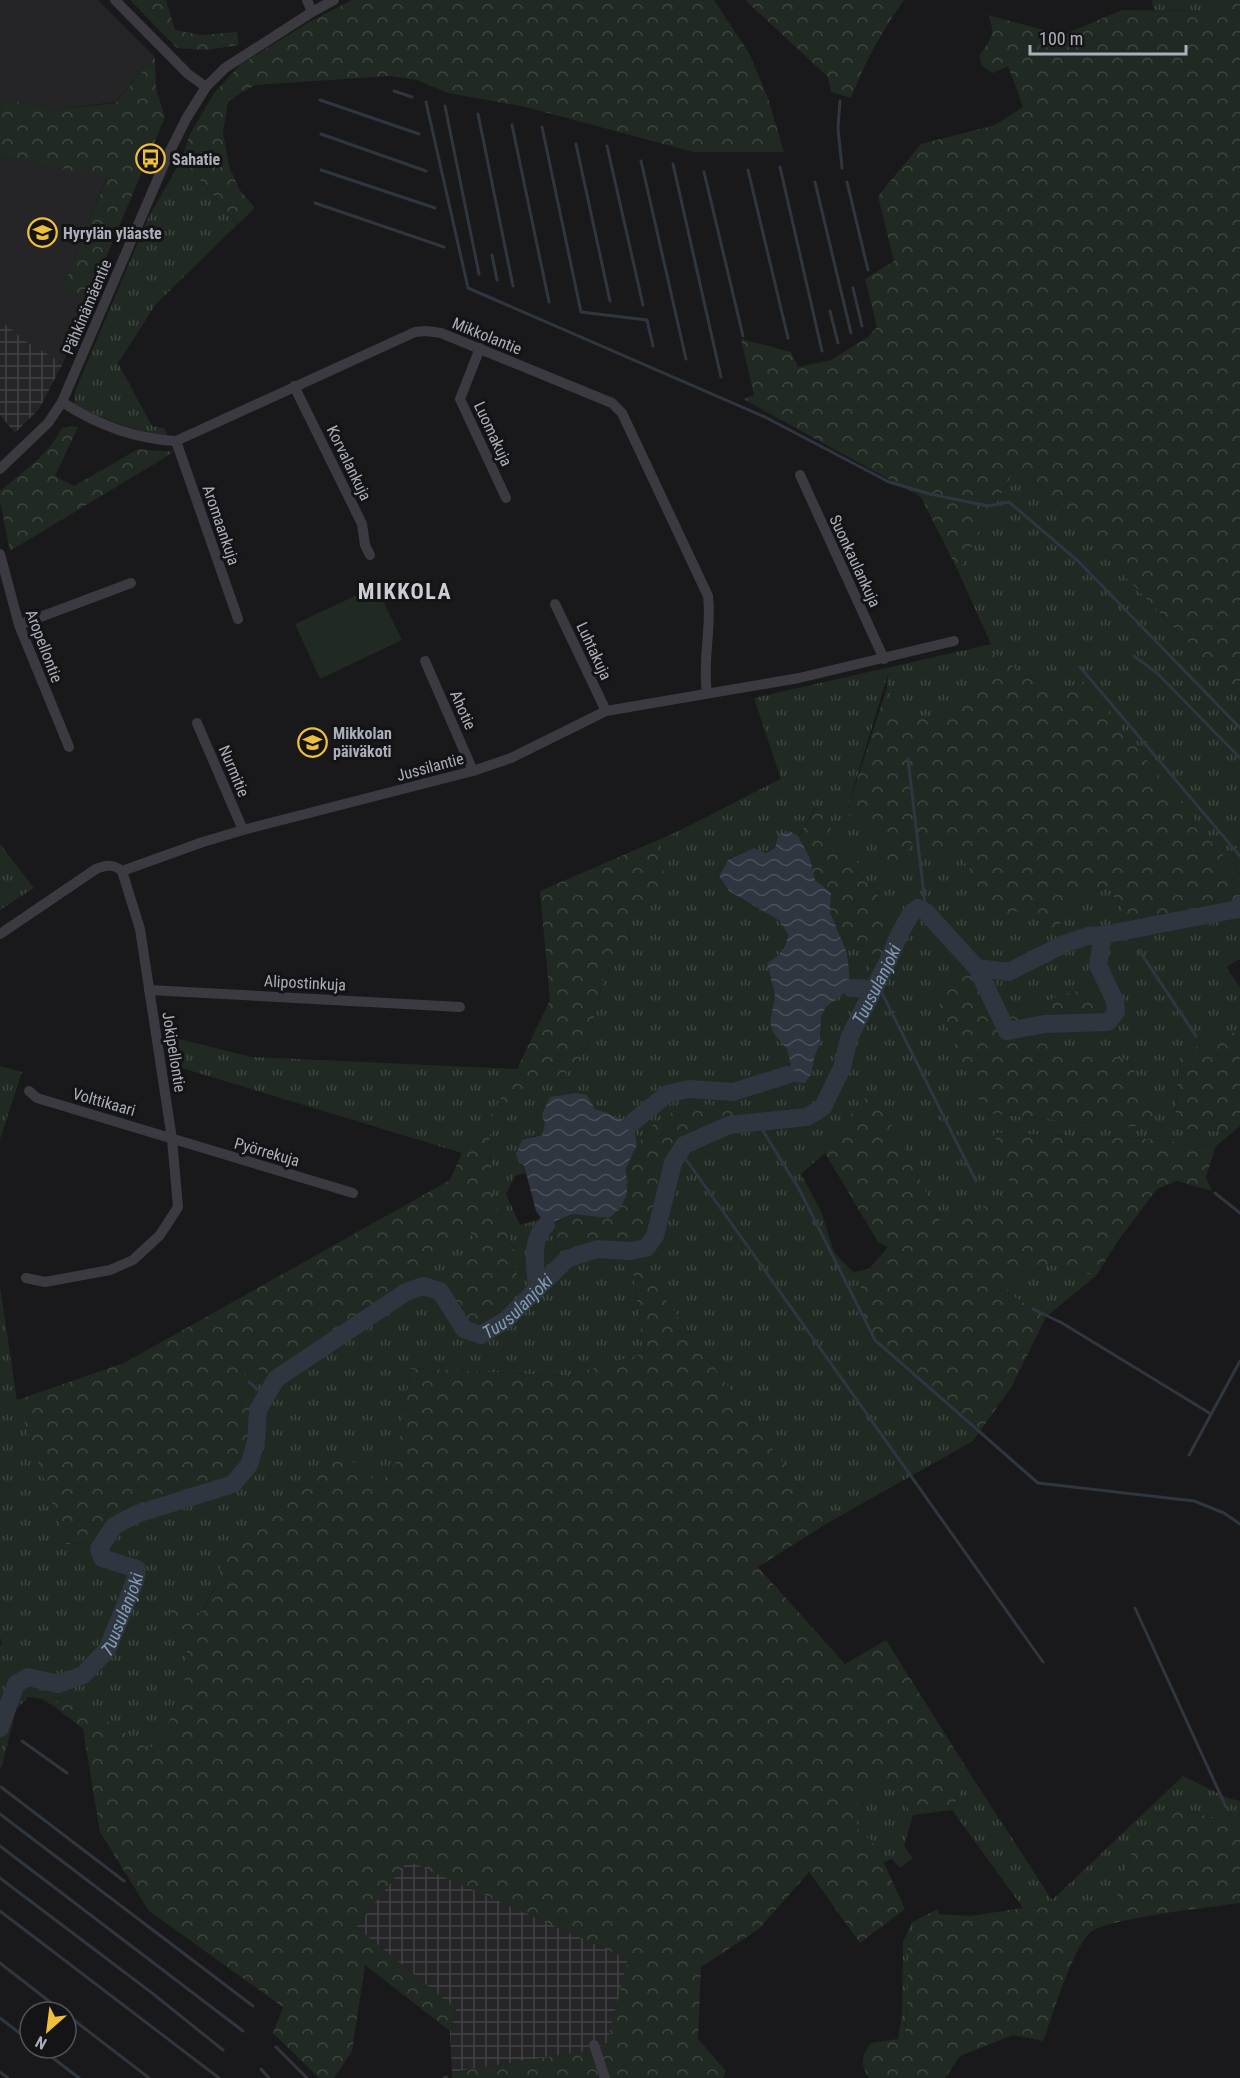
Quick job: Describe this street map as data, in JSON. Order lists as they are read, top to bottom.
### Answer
{
  "streets": {
    "street": [
      "Pähkinämäentie",
      "Mikkolantie",
      "Luomakuja",
      "Korvalankuja",
      "Aromaankuja",
      "Suonkaulankuja",
      "Aropellontie",
      "Luhtakuja",
      "Ahotie",
      "Jussilantie",
      "Nurmitie",
      "Alipostinkuja",
      "Jokipellontie",
      "Volttikaari",
      "Pyörrekuja"
    ]
  },
  "crossings": [
    ["Mikkolantie", "Luomakuja"],
    ["Mikkolantie", "Korvalankuja"],
    ["Mikkolantie", "Aromaankuja"],
    ["Mikkolantie", "Jussilantie"],
    ["Suonkaulankuja", "Jussilantie"],
    ["Luhtakuja", "Jussilantie"],
    ["Ahotie", "Jussilantie"],
    ["Jussilantie", "Nurmitie"],
    ["Jussilantie", "Jokipellontie"],
    ["Alipostinkuja", "Jokipellontie"],
    ["Jokipellontie", "Volttikaari"],
    ["Jokipellontie", "Pyörrekuja"],
    ["Volttikaari", "Pyörrekuja"]
  ],
  "districts": ["MIKKOLA"],
  "water": ["Tuusulanjoki"],
  "places": {
    "bus stop": ["Sahatie"],
    "school or university": ["Hyrylän yläaste", "Mikkolan päiväkoti"]
  },
  "scale_bar": "100 m",
  "north": "bottom left"
}
